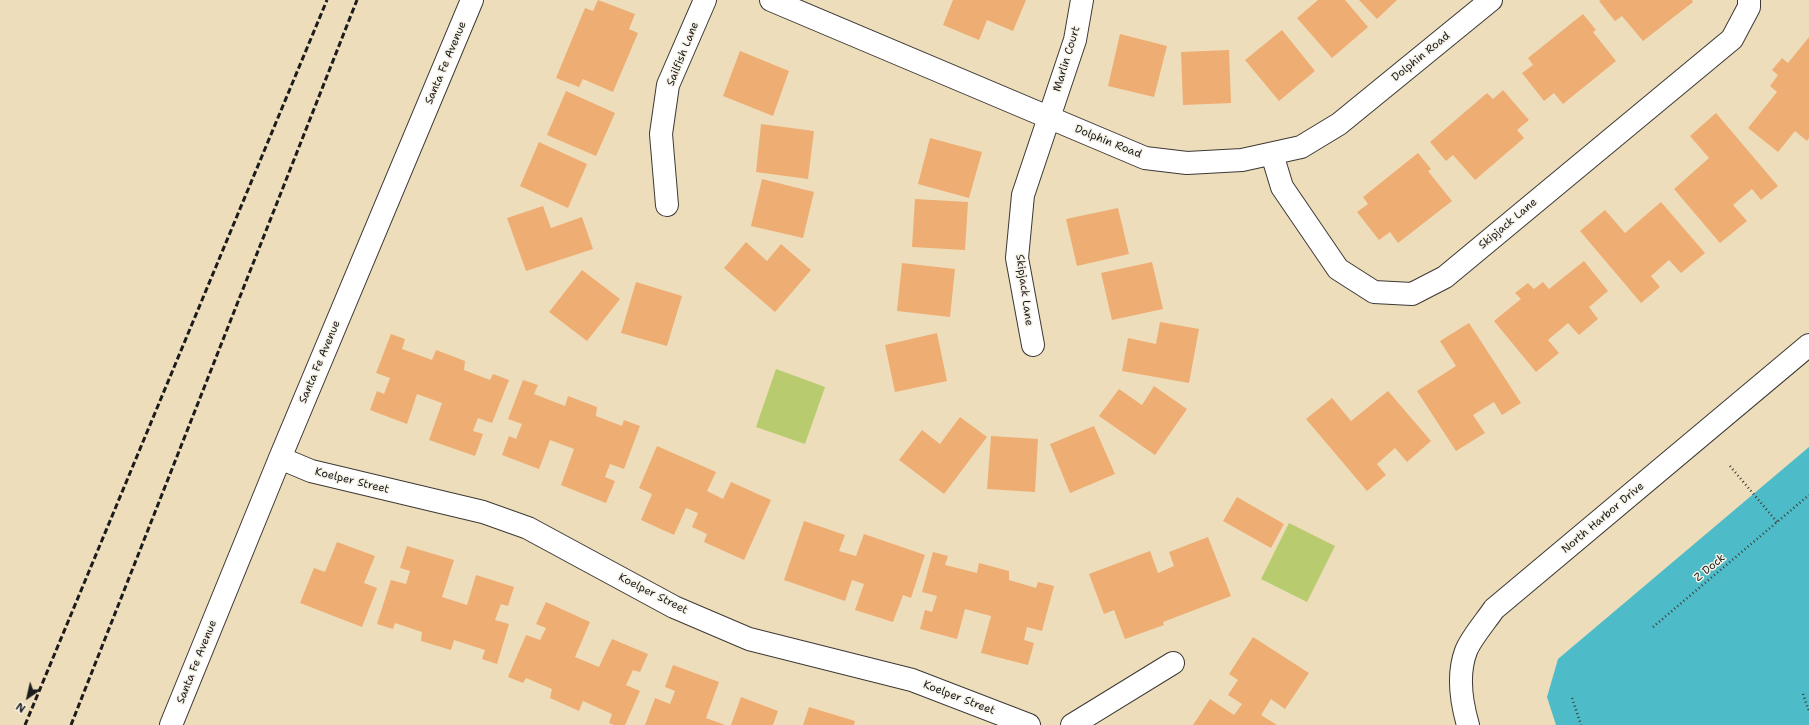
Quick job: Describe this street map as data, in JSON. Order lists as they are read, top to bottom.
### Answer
{
  "streets": {
    "street": [
      "Sailfish Lane",
      "Dolphin Road",
      "Marlin Court",
      "Santa Fe Avenue",
      "Skipjack Lane",
      "Koelper Street",
      "North Harbor Drive"
    ],
    "path": ["Z Dock"]
  },
  "crossings": [
    ["Dolphin Road", "Marlin Court"],
    ["Dolphin Road", "Skipjack Lane"],
    ["Marlin Court", "Skipjack Lane"],
    ["Santa Fe Avenue", "Koelper Street"]
  ],
  "north": "bottom left"
}
